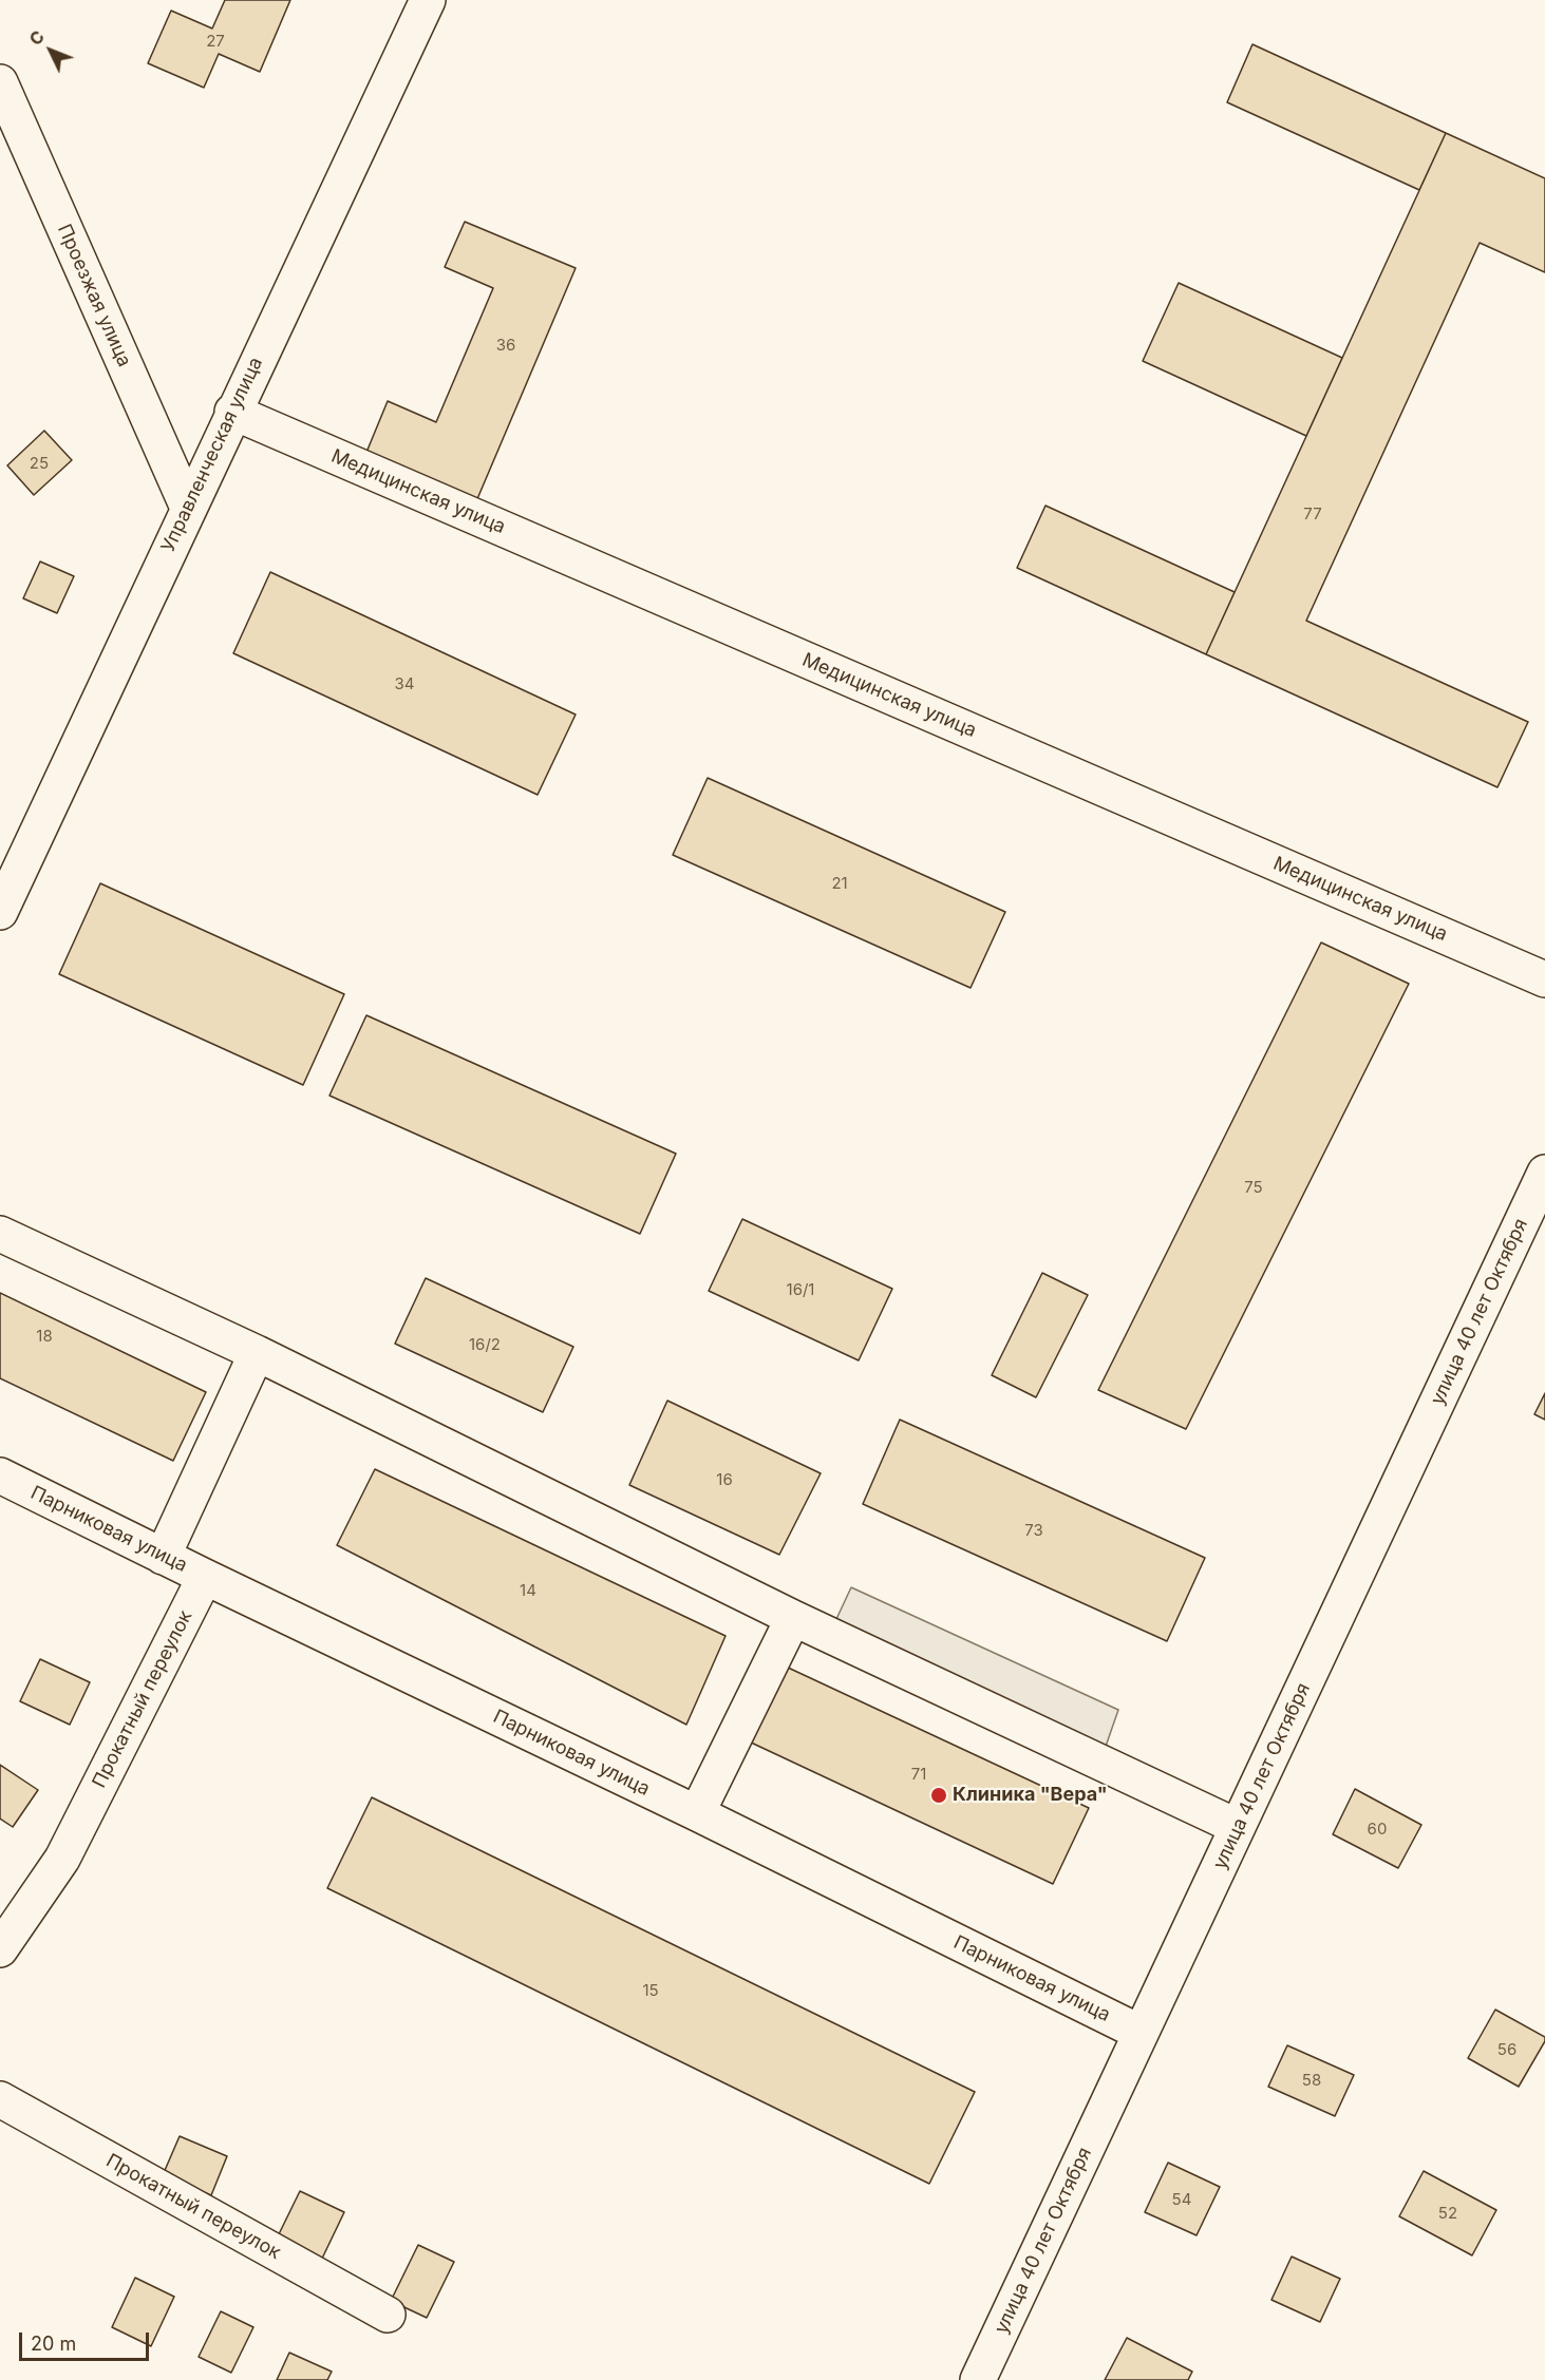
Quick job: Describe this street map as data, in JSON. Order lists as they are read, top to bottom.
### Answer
{
  "streets": {
    "street": [
      "Проезжая улица",
      "Управленческая улица",
      "Медицинская улица",
      "улица 40 лет Октября",
      "Парниковая улица",
      "Прокатный переулок"
    ]
  },
  "crossings": [
    ["Проезжая улица", "Управленческая улица"],
    ["Управленческая улица", "Медицинская улица"],
    ["улица 40 лет Октября", "Парниковая улица"],
    ["Парниковая улица", "Прокатный переулок"]
  ],
  "places": ["Клиника \"Вера\""],
  "house_numbers": [
    "27",
    "36",
    "25",
    "77",
    "34",
    "21",
    "75",
    "16/1",
    "18",
    "16/2",
    "16",
    "73",
    "14",
    "71",
    "60",
    "15",
    "56",
    "58",
    "54",
    "52"
  ],
  "scale_bar": "20 m",
  "north": "top left"
}
